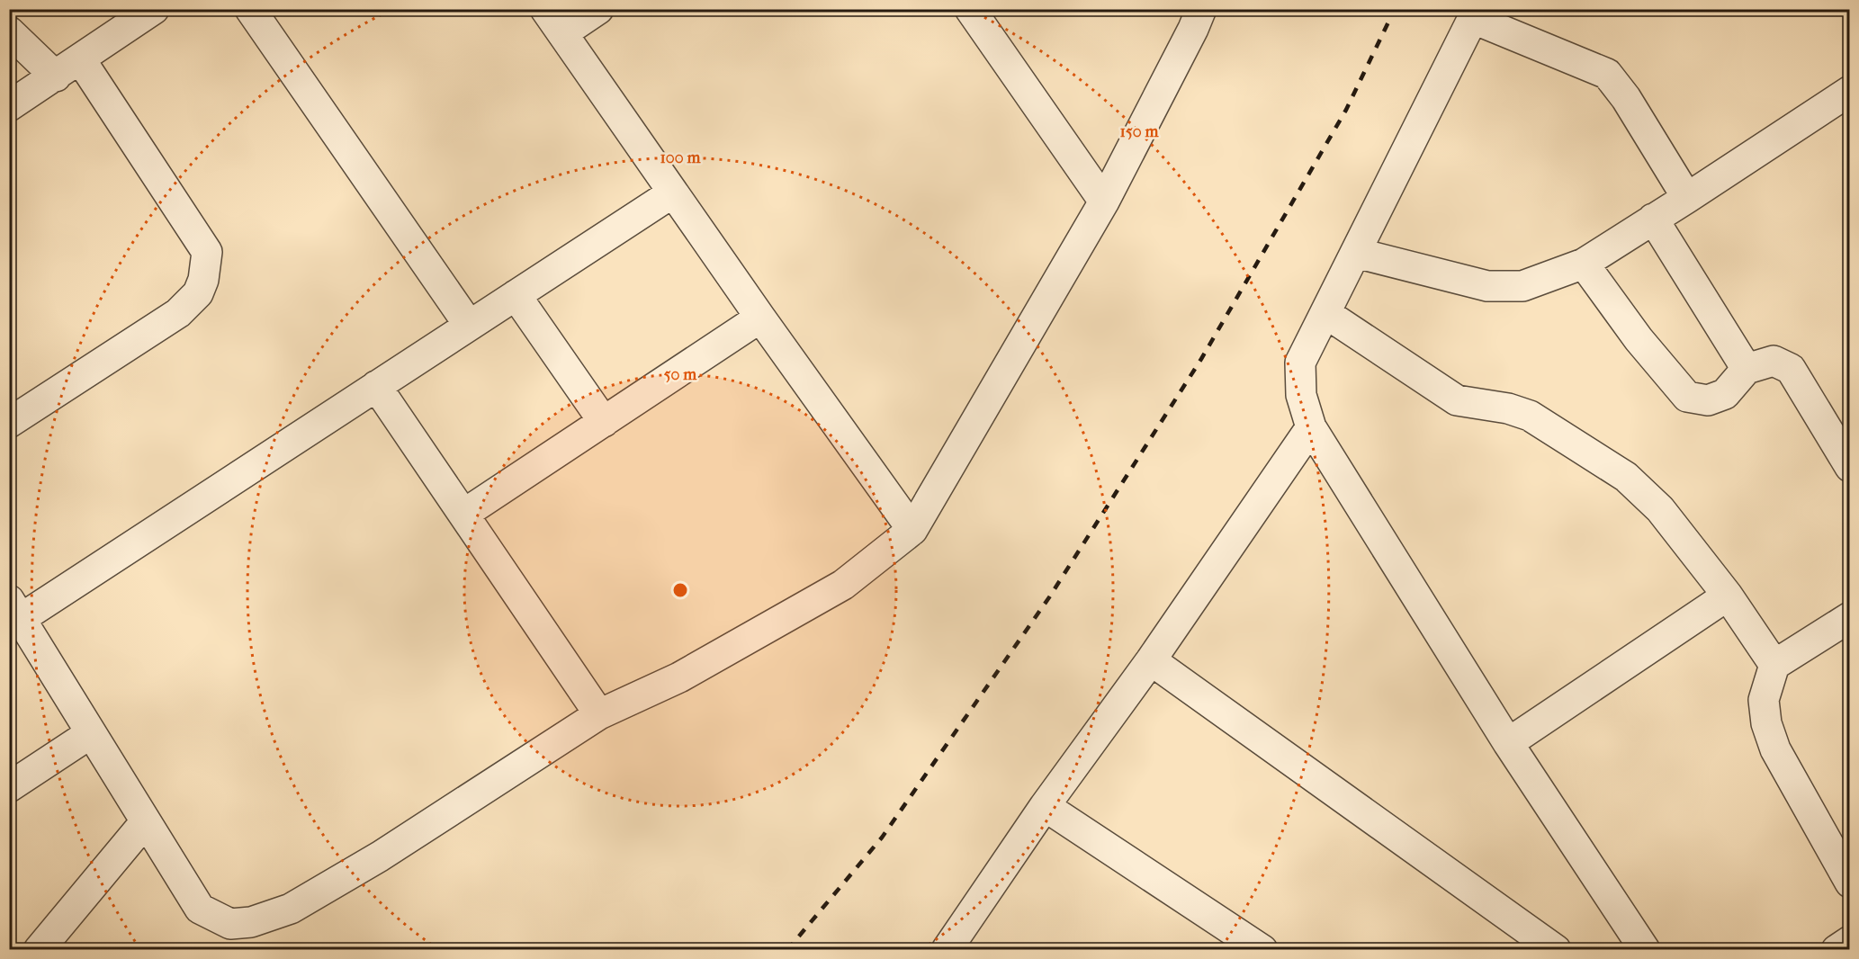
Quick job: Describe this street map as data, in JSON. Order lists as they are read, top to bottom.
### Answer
{
  "rings": ["150 m", "100 m", "50 m"]
}
